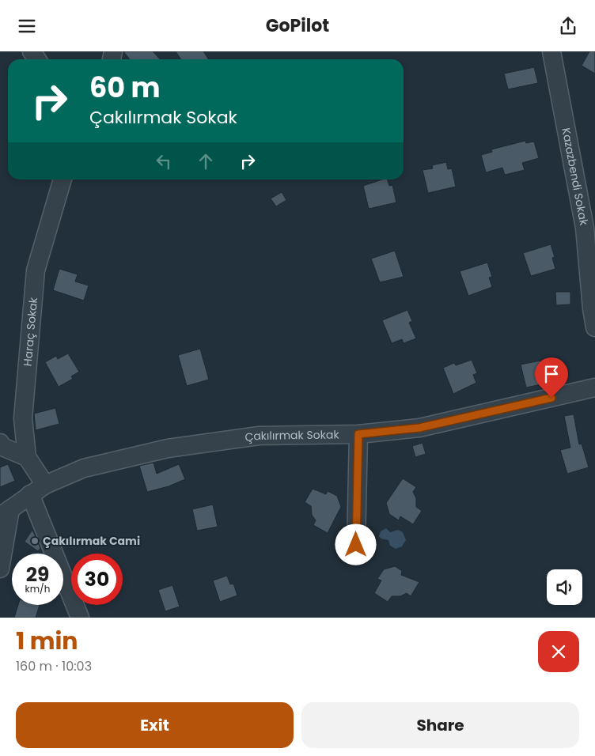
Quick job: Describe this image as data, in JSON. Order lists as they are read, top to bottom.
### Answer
{
  "streets": {
    "street": ["Kazazbendi Sokak", "Haraç Sokak", "Çakılırmak Sokak"]
  },
  "crossings": [
    ["Haraç Sokak", "Çakılırmak Sokak"]
  ],
  "places": ["Çakılırmak Cami"],
  "page": {
    "header": "GoPilot",
    "turn": ["60 m", "Çakılırmak Sokak"],
    "speed": "29 km/h",
    "limit": "30",
    "heading": ["1 min", "160 m · 10:03"],
    "buttons": ["Exit", "Share"]
  }
}
